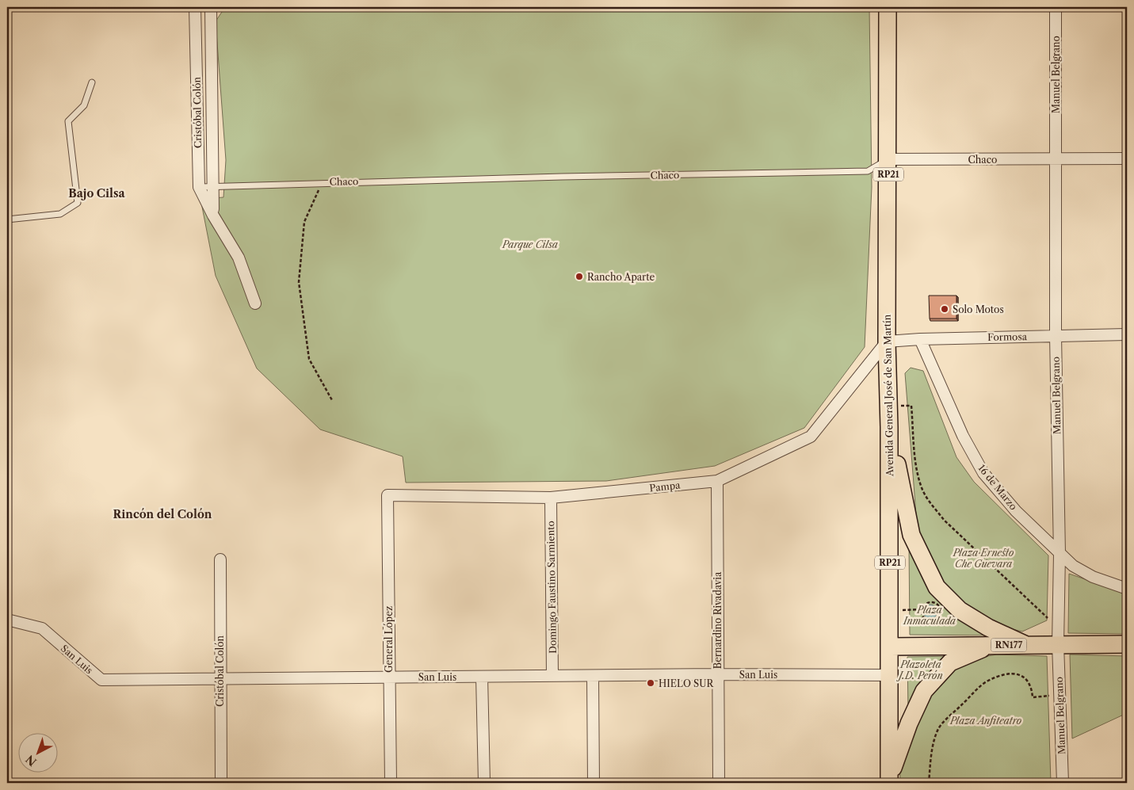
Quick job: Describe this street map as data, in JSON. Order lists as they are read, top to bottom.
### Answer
{
  "streets": {
    "main road": ["RP21", "Avenida General José de San Martín", "RN177"],
    "street": [
      "Manuel Belgrano",
      "Cristóbal Colón",
      "Chaco",
      "Formosa",
      "Pampa",
      "16 de Marzo",
      "Domingo Faustino Sarmiento",
      "Bernardino Rivadavia",
      "General López",
      "San Luis"
    ]
  },
  "crossings": [
    ["Manuel Belgrano", "Chaco"],
    ["Manuel Belgrano", "Formosa"],
    ["Manuel Belgrano", "16 de Marzo"],
    ["Manuel Belgrano", "RN177"],
    ["Cristóbal Colón", "Chaco"],
    ["Cristóbal Colón", "San Luis"],
    ["Chaco", "Avenida General José de San Martín"],
    ["Formosa", "Avenida General José de San Martín"],
    ["Formosa", "Pampa"],
    ["Formosa", "16 de Marzo"],
    ["Avenida General José de San Martín", "Pampa"],
    ["Avenida General José de San Martín", "RN177"],
    ["Avenida General José de San Martín", "San Luis"],
    ["Pampa", "Domingo Faustino Sarmiento"],
    ["Pampa", "Bernardino Rivadavia"],
    ["Pampa", "General López"],
    ["Domingo Faustino Sarmiento", "San Luis"],
    ["Bernardino Rivadavia", "San Luis"],
    ["General López", "San Luis"]
  ],
  "districts": ["Bajo Cilsa", "Rincón del Colón"],
  "parks": [
    "Parque Cilsa",
    "Plaza Ernesto Che Guevara",
    "Plaza Inmaculada",
    "Plazoleta J.D. Perón",
    "Plaza Anfiteatro"
  ],
  "places": ["Rancho Aparte", "Solo Motos", "HIELO SUR"],
  "north": "bottom left"
}
